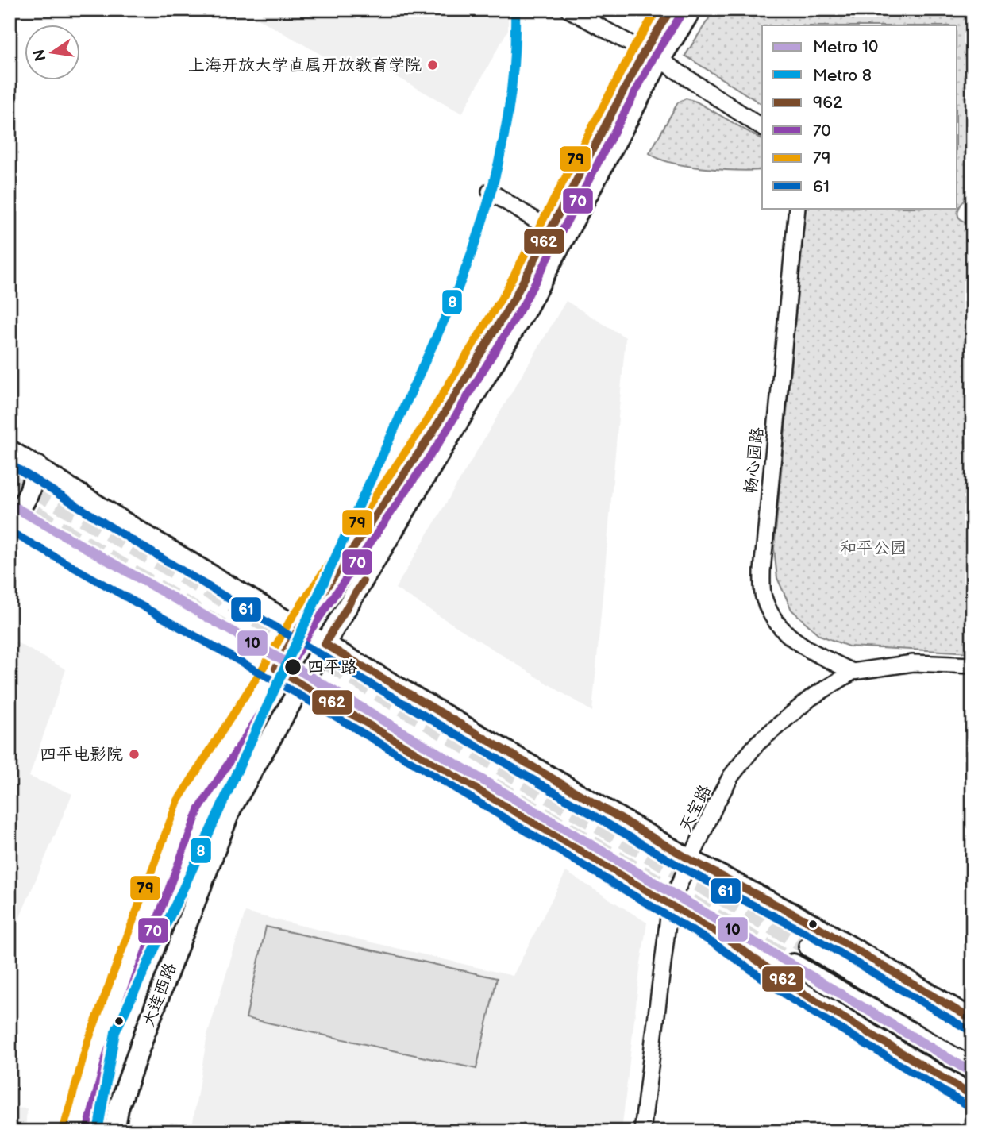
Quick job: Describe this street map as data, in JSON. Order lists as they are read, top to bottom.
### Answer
{
  "streets": {
    "main road": ["大连西路"],
    "street": ["畅心园路", "天宝路"]
  },
  "crossings": [
    ["畅心园路", "天宝路"]
  ],
  "parks": ["和平公园"],
  "places": ["上海开放大学直属开放教育学院", "四平路", "四平电影院"],
  "lines": [
    "metro line 8",
    "transit line 962",
    "transit line 79",
    "transit line 70",
    "transit line 61",
    "metro line 10"
  ],
  "legend": [
    "Metro 10",
    "Metro 8",
    "962",
    "70",
    "79",
    "61"
  ],
  "north": "left"
}
